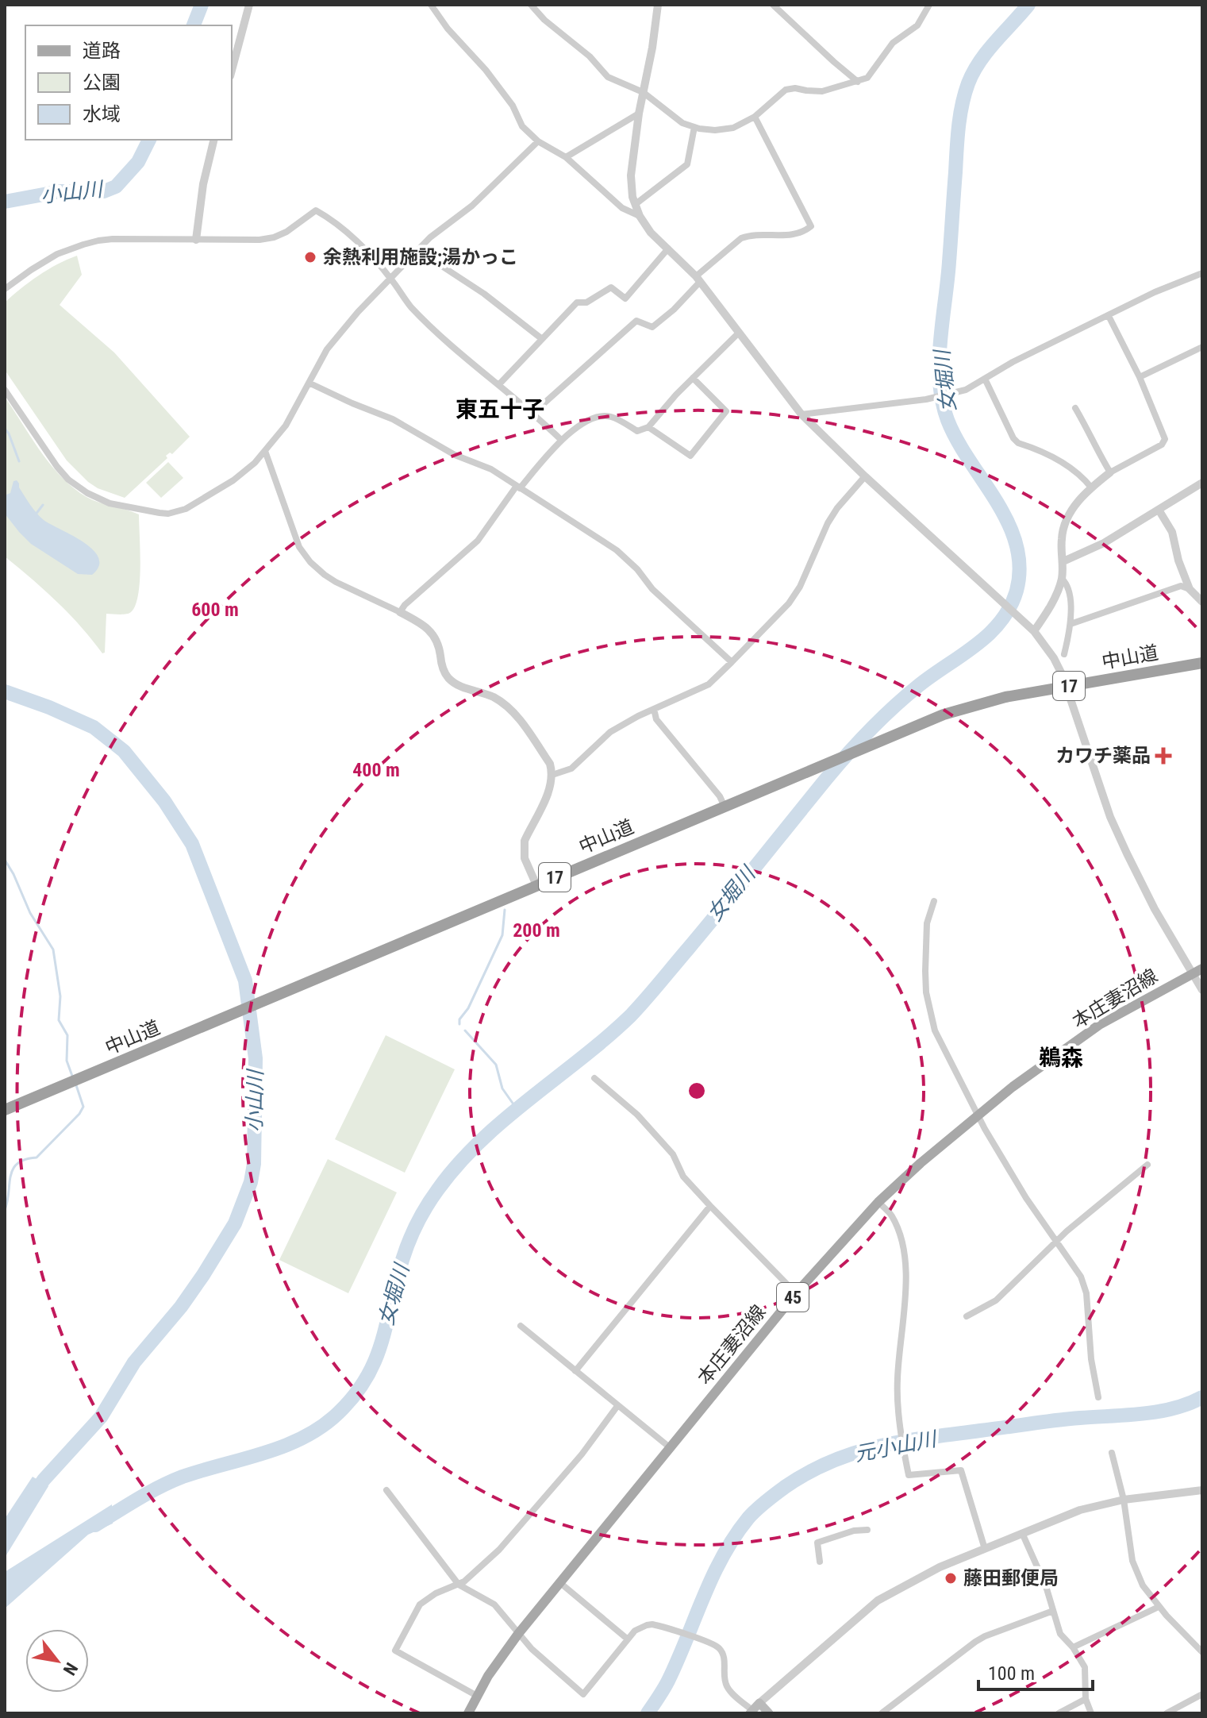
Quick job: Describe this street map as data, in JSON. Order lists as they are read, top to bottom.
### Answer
{
  "streets": {
    "highway": ["中山道", "17"],
    "main road": ["本庄妻沼線", "45"]
  },
  "districts": ["東五十子", "鵜森"],
  "water": ["小山川", "女堀川", "元小山川"],
  "places": {
    "other": ["余熱利用施設;湯かっこ", "藤田郵便局"],
    "health": ["カワチ薬品"]
  },
  "legend": ["道路", "公園", "水域"],
  "scale_bar": "100 m",
  "north": "bottom right",
  "rings": ["600 m", "400 m", "200 m"]
}
